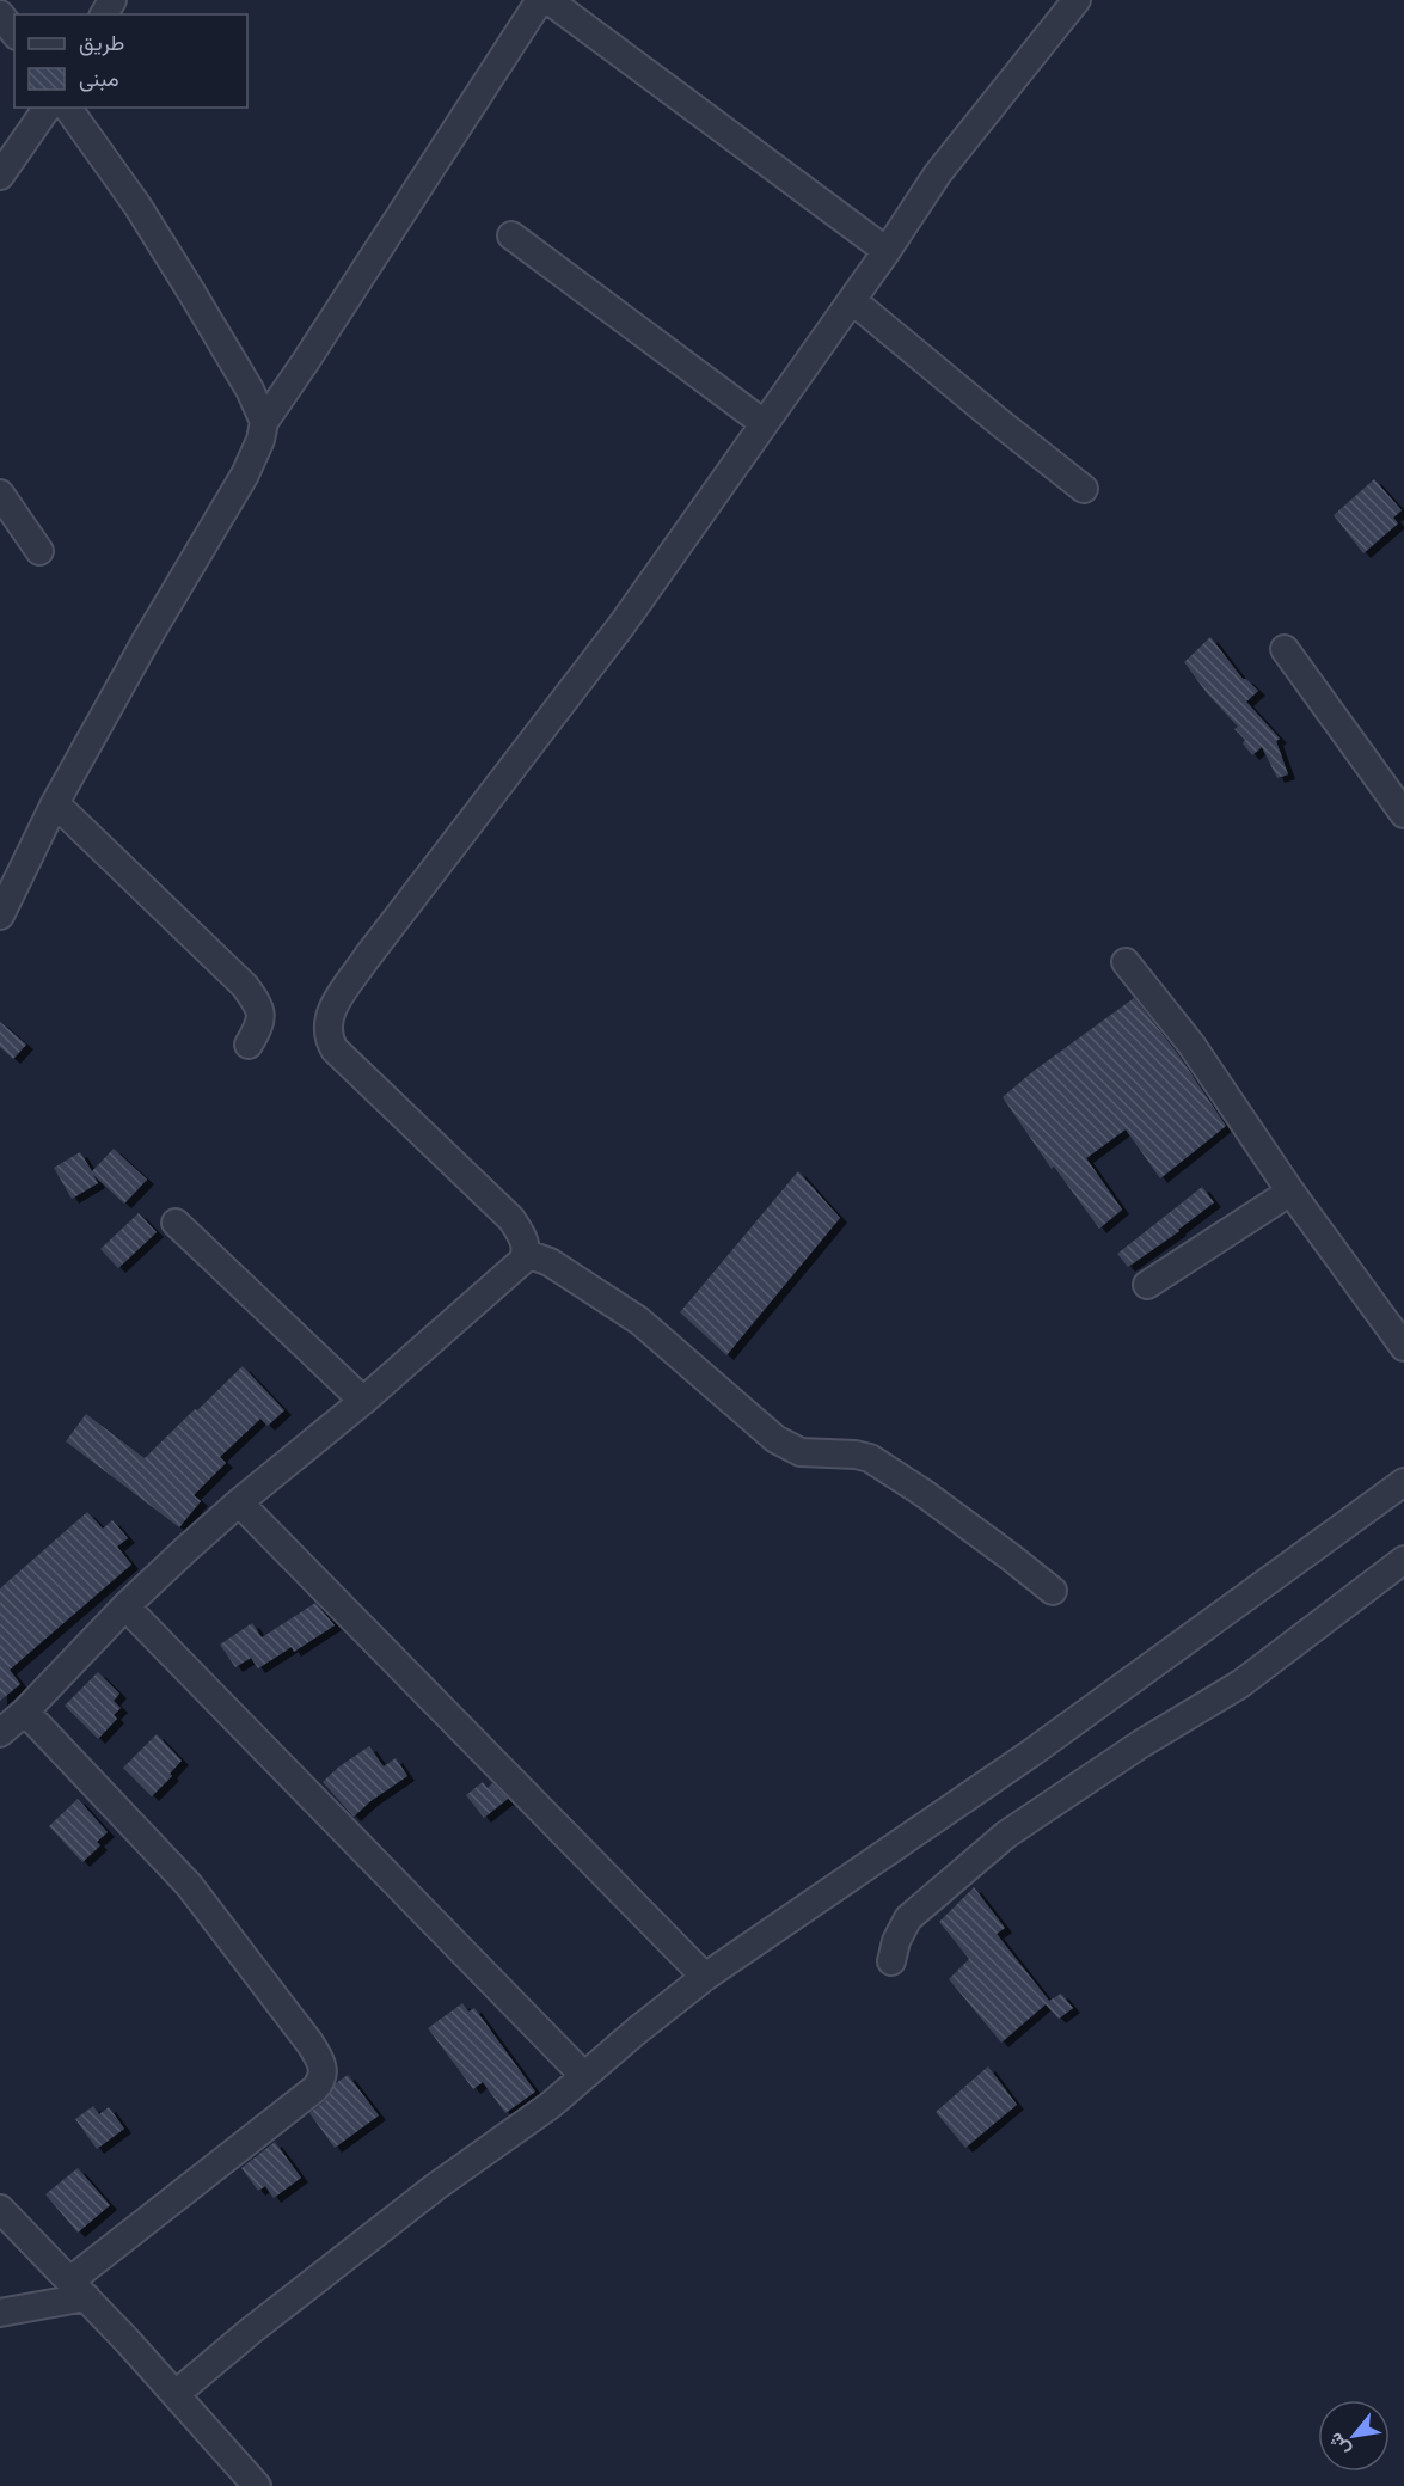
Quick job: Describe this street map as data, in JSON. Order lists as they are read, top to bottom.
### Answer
{
  "legend": ["طريق", "مبنى"],
  "north": "bottom left"
}
